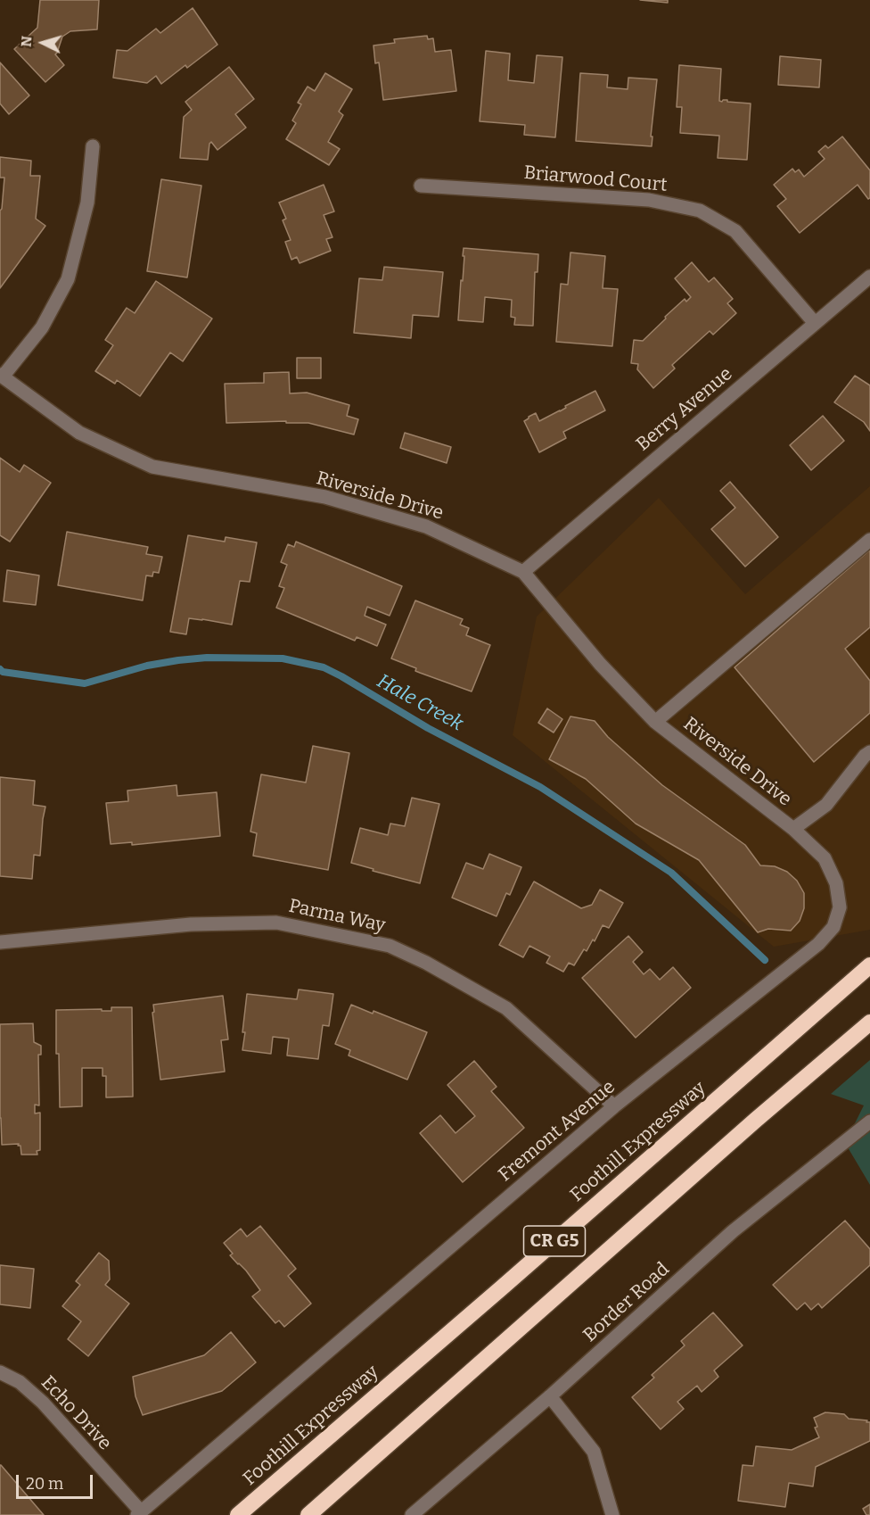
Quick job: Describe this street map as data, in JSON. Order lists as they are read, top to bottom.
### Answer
{
  "streets": {
    "highway": ["Foothill Expressway", "CR G5"],
    "street": [
      "Briarwood Court",
      "Berry Avenue",
      "Riverside Drive",
      "Parma Way",
      "Fremont Avenue",
      "Border Road",
      "Echo Drive"
    ]
  },
  "crossings": [
    ["Briarwood Court", "Berry Avenue"],
    ["Berry Avenue", "Riverside Drive"],
    ["Riverside Drive", "Fremont Avenue"],
    ["Parma Way", "Fremont Avenue"],
    ["Fremont Avenue", "Echo Drive"]
  ],
  "water": ["Hale Creek"],
  "scale_bar": "20 m",
  "north": "left"
}
